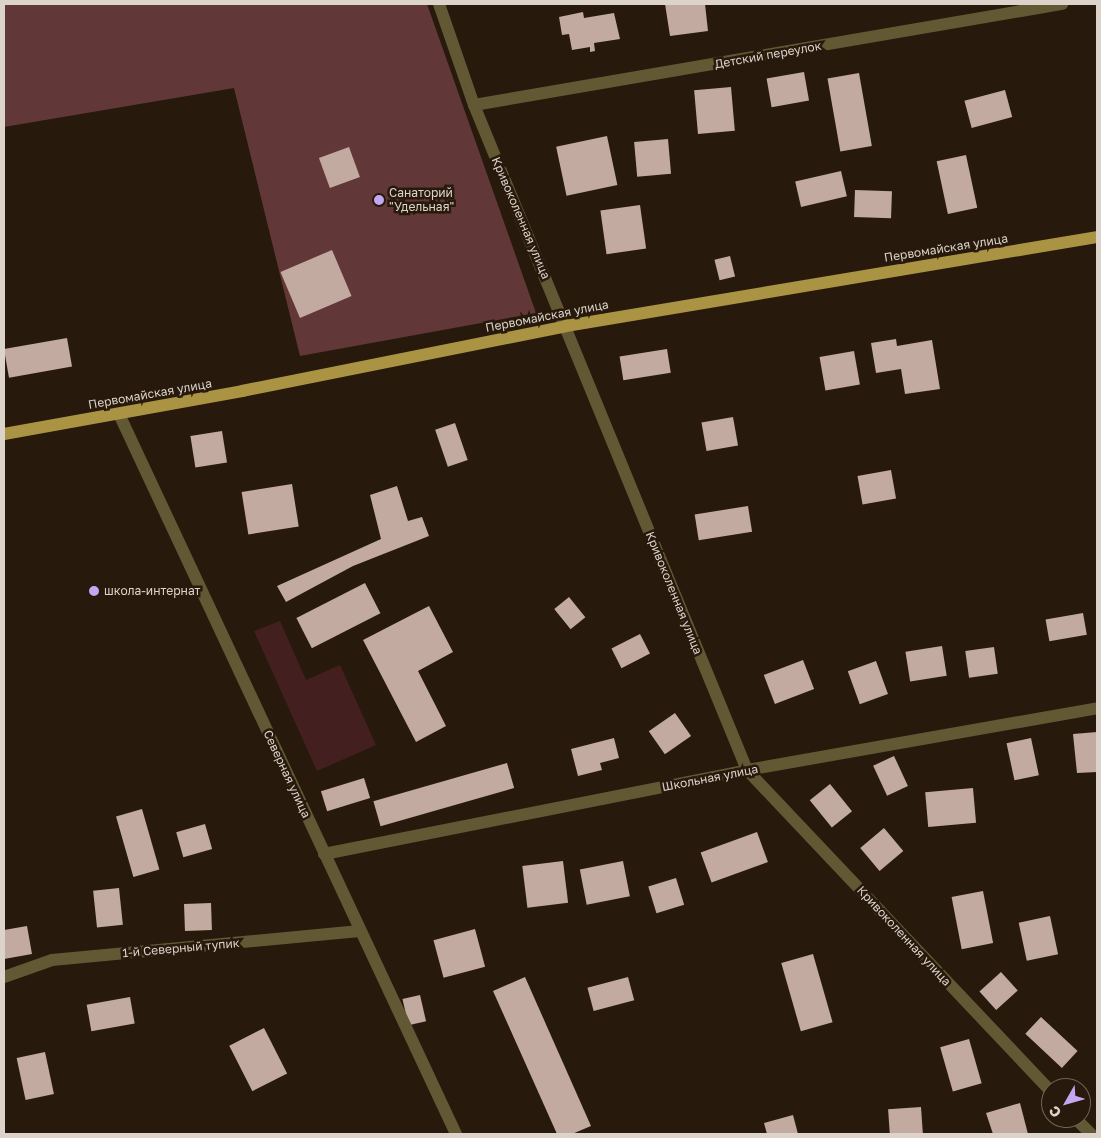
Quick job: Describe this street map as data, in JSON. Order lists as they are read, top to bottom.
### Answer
{
  "streets": {
    "main road": ["Первомайская улица"],
    "street": [
      "Детский переулок",
      "Кривоколенная улица",
      "Северная улица",
      "Школьная улица",
      "1-й Северный тупик"
    ]
  },
  "crossings": [
    ["Детский переулок", "Кривоколенная улица"],
    ["Кривоколенная улица", "Первомайская улица"],
    ["Кривоколенная улица", "Школьная улица"],
    ["Первомайская улица", "Северная улица"],
    ["Северная улица", "Школьная улица"],
    ["Северная улица", "1-й Северный тупик"]
  ],
  "places": ["Санаторий \"Удельная\"", "школа-интернат"],
  "north": "bottom left"
}
